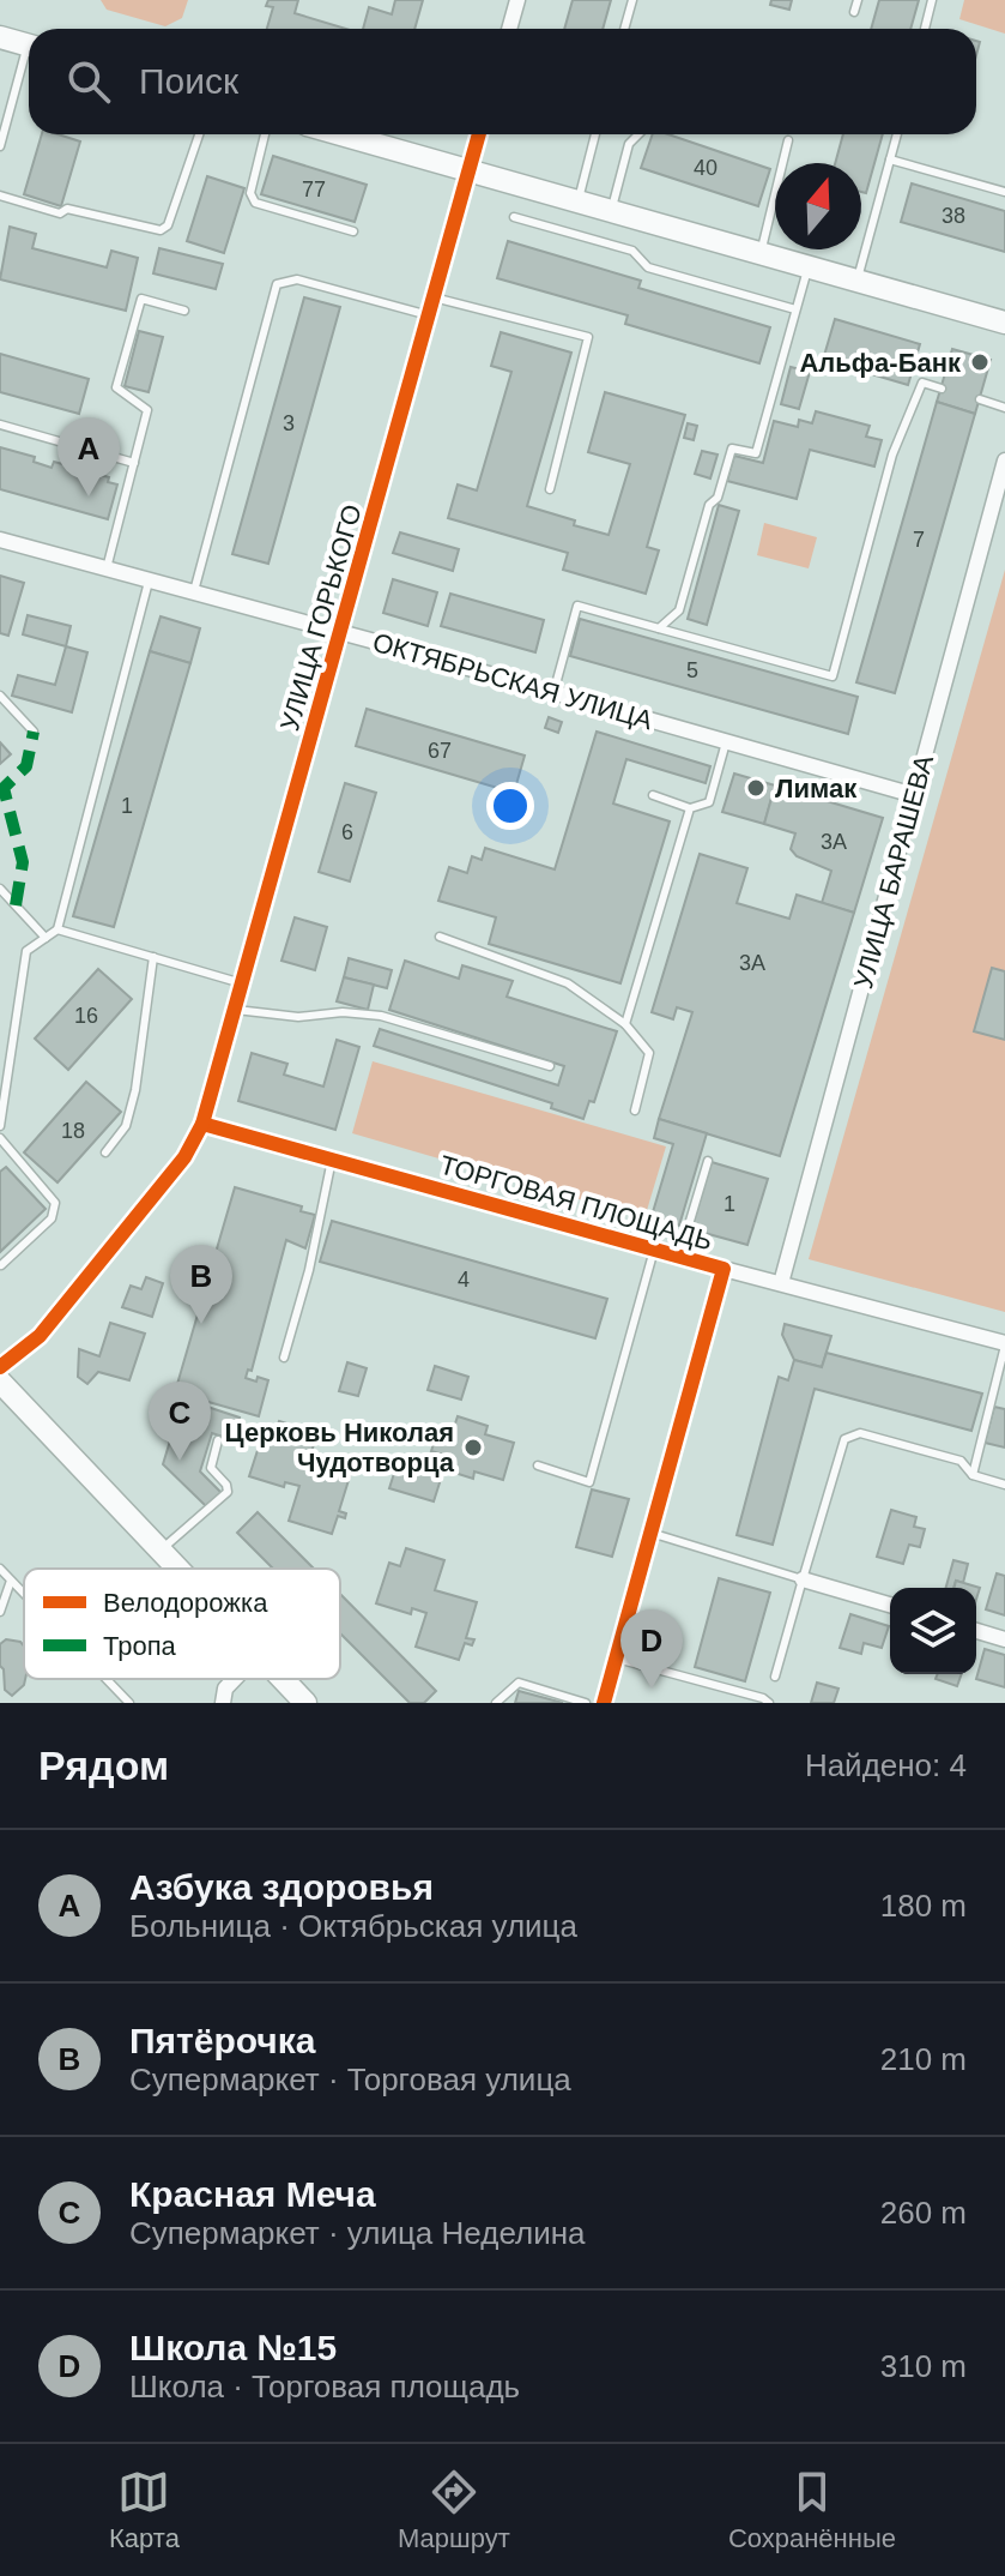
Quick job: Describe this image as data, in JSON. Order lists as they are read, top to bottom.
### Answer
{
  "streets": {
    "street": [
      "УЛИЦА ГОРЬКОГО",
      "ОКТЯБРЬСКАЯ УЛИЦА",
      "УЛИЦА БАРАШЕВА",
      "ТОРГОВАЯ ПЛОЩАДЬ"
    ]
  },
  "crossings": [
    ["УЛИЦА ГОРЬКОГО", "ОКТЯБРЬСКАЯ УЛИЦА"],
    ["УЛИЦА ГОРЬКОГО", "ТОРГОВАЯ ПЛОЩАДЬ"],
    ["ОКТЯБРЬСКАЯ УЛИЦА", "УЛИЦА БАРАШЕВА"]
  ],
  "places": ["Альфа-Банк", "Лимак", "Церковь Николая Чудотворца"],
  "house_numbers": [
    "40",
    "77",
    "38",
    "3",
    "7",
    "5",
    "67",
    "1",
    "6",
    "3А",
    "3А",
    "16",
    "18",
    "1",
    "4"
  ],
  "legend": ["Велодорожка", "Тропа"],
  "north": "top",
  "page": {
    "search": "Поиск",
    "pins": [
      "A",
      "B",
      "C",
      "D"
    ],
    "heading": ["Рядом", "Найдено: 4"],
    "list": [
      {
        "mark": "A",
        "name": "Азбука здоровья",
        "note": "Больница · Октябрьская улица",
        "value": "180 m"
      },
      {
        "mark": "B",
        "name": "Пятёрочка",
        "note": "Супермаркет · Торговая улица",
        "value": "210 m"
      },
      {
        "mark": "C",
        "name": "Красная Меча",
        "note": "Супермаркет · улица Неделина",
        "value": "260 m"
      },
      {
        "mark": "D",
        "name": "Школа №15",
        "note": "Школа · Торговая площадь",
        "value": "310 m"
      }
    ],
    "nav": ["Карта", "Маршрут", "Сохранённые"]
  }
}
